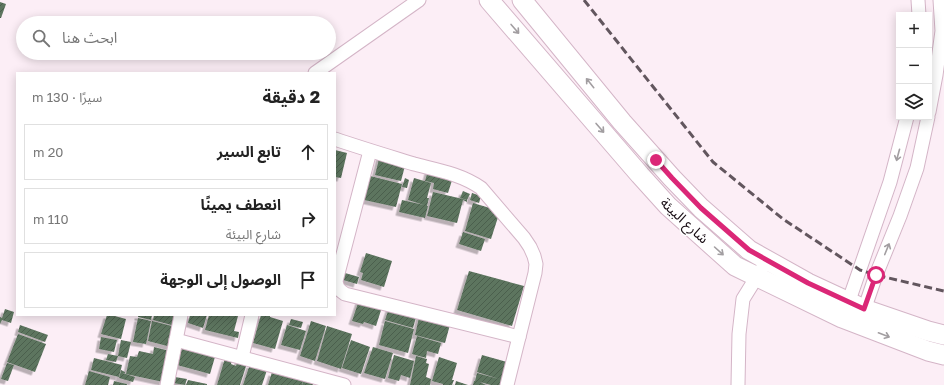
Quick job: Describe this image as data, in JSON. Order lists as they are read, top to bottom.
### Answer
{
  "streets": {
    "main road": ["شارع البيئة"]
  },
  "page": {
    "map_buttons": ["+", "−"],
    "search": "ابحث هنا",
    "heading": ["2 دقيقة", "سيرًا · 130 m"],
    "list": [
      ["تابع السير", "20 m"],
      ["انعطف يمينًا", "شارع البيئة", "110 m"],
      "الوصول إلى الوجهة"
    ]
  }
}
